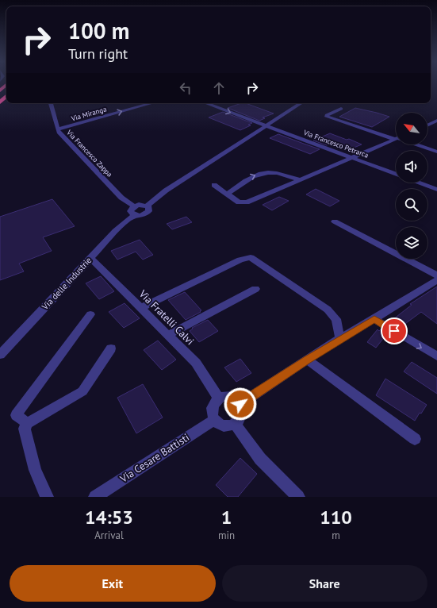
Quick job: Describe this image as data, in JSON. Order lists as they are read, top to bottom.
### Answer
{
  "streets": {
    "street": [
      "Via Miranga",
      "Via Francesco Petrarca",
      "Via Francesco Zappa",
      "Via delle Industrie",
      "Via Fratelli Calvi",
      "Via Cesare Battisti"
    ]
  },
  "crossings": [
    ["Via Miranga", "Via Francesco Zappa"],
    ["Via Francesco Petrarca", "Via delle Industrie"],
    ["Via Francesco Zappa", "Via delle Industrie"],
    ["Via delle Industrie", "Via Fratelli Calvi"],
    ["Via Fratelli Calvi", "Via Cesare Battisti"]
  ],
  "one_way": ["Via Miranga"],
  "north": "top left",
  "page": {
    "turn": ["100 m", "Turn right"],
    "eta": [
      "14:53",
      "Arrival",
      "1",
      "min",
      "110",
      "m"
    ],
    "buttons": ["Exit", "Share"]
  }
}
